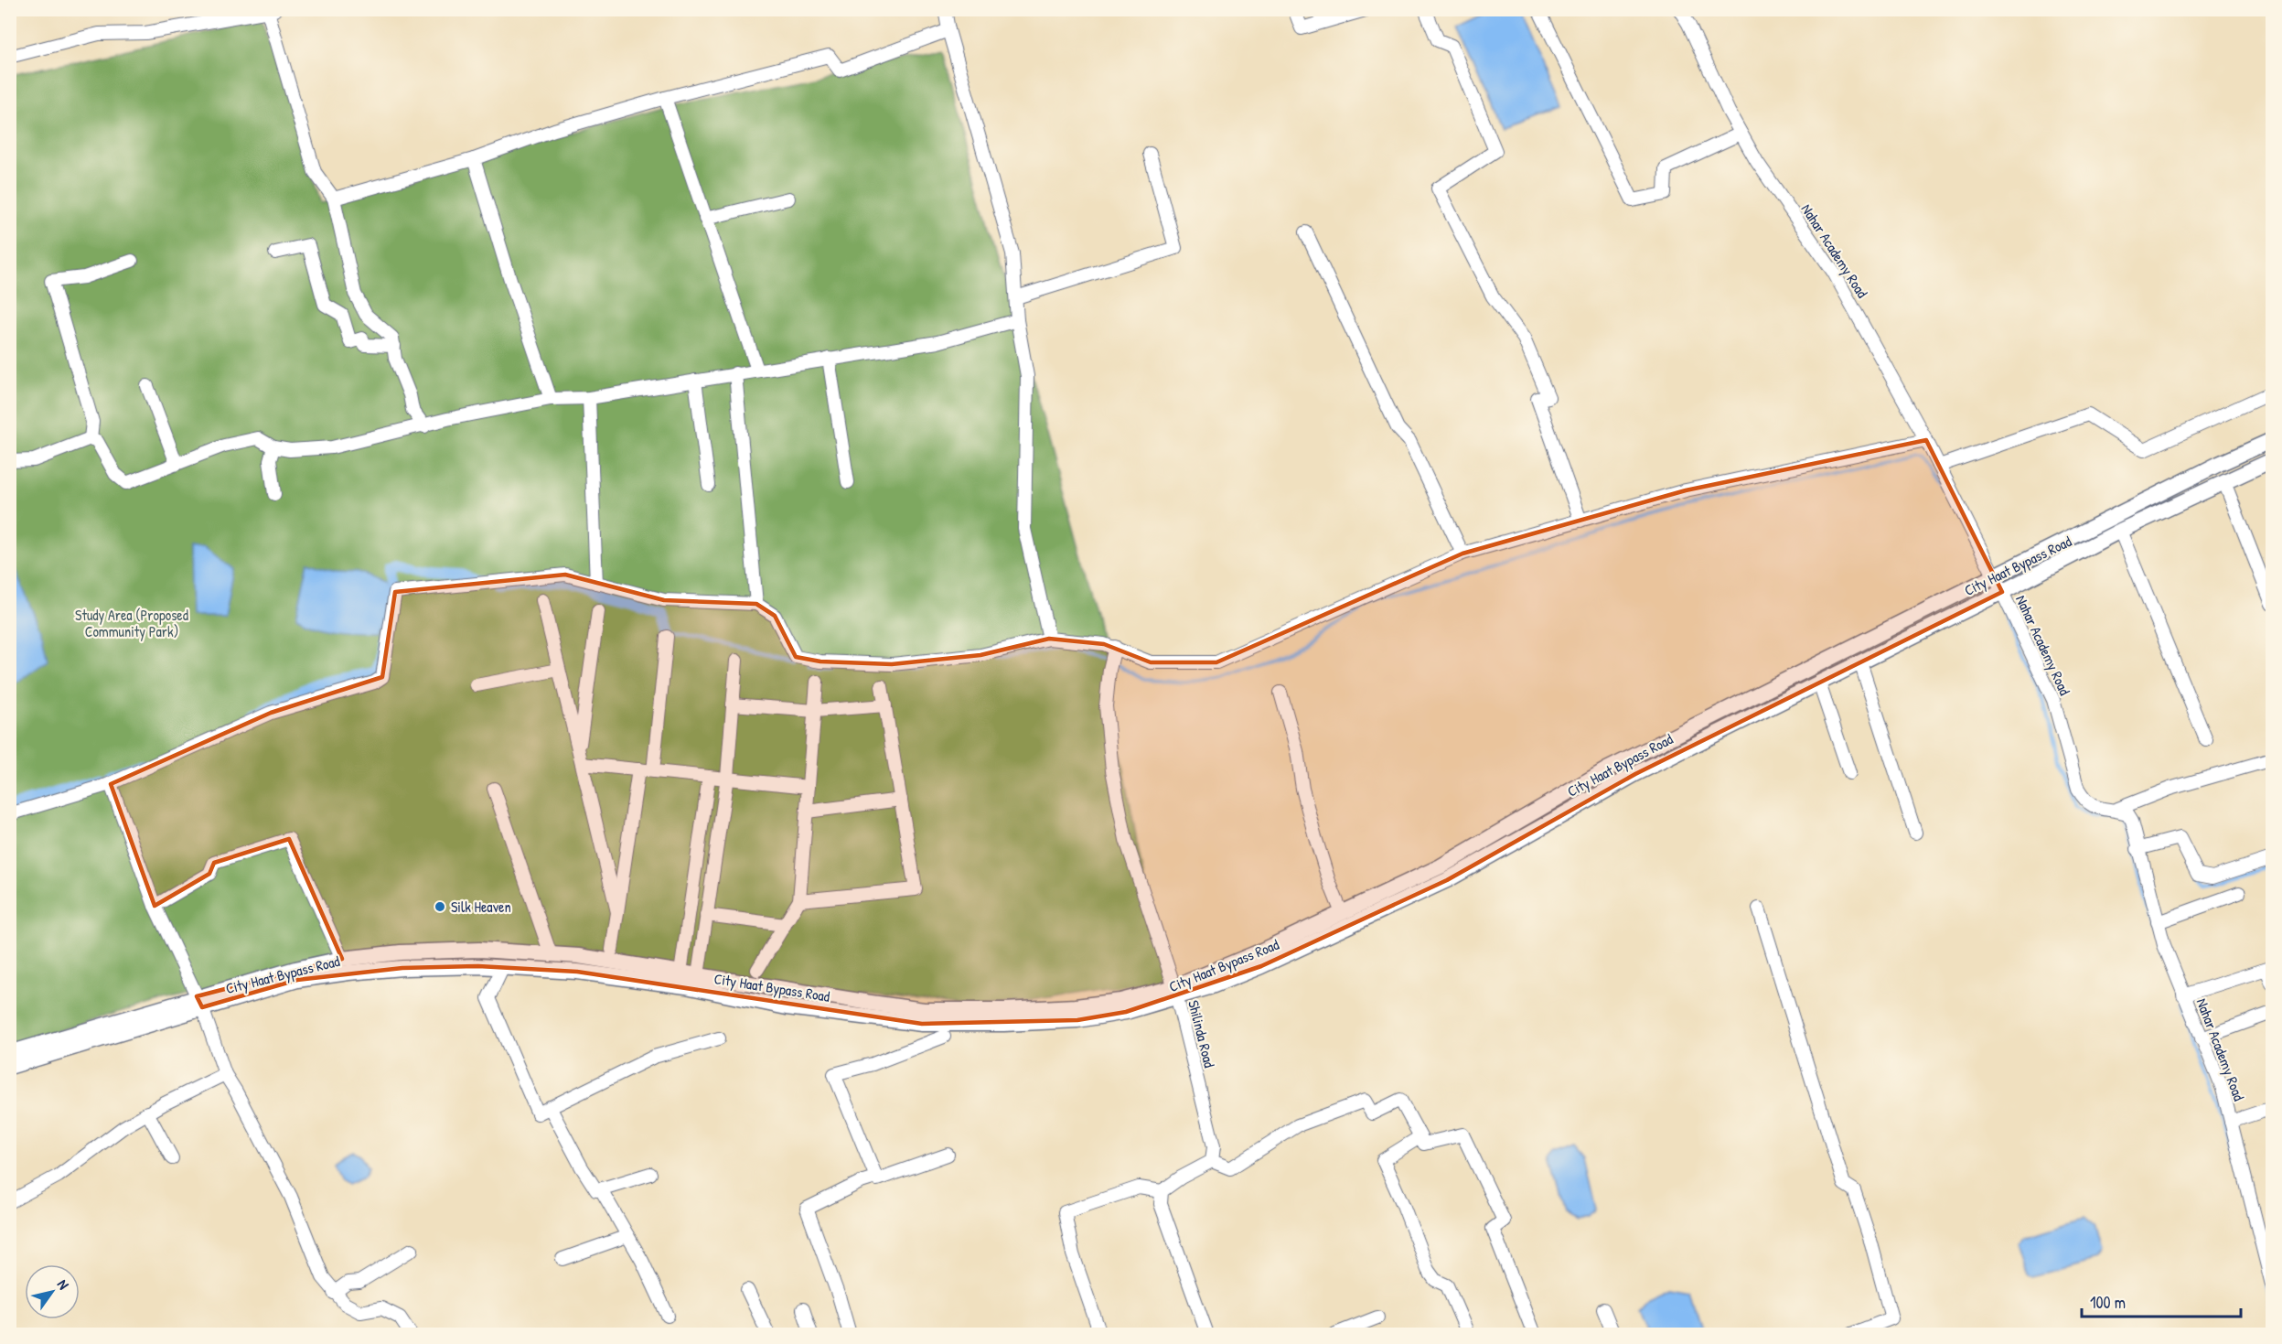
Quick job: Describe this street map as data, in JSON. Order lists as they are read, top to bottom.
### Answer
{
  "streets": {
    "main road": ["City Haat Bypass Road"],
    "street": ["Nahar Academy Road", "Shilinda Road"]
  },
  "crossings": [
    ["Nahar Academy Road", "City Haat Bypass Road"],
    ["City Haat Bypass Road", "Shilinda Road"]
  ],
  "parks": ["Study Area (Proposed Community Park)"],
  "places": ["Silk Heaven"],
  "scale_bar": "100 m",
  "north": "top right"
}
